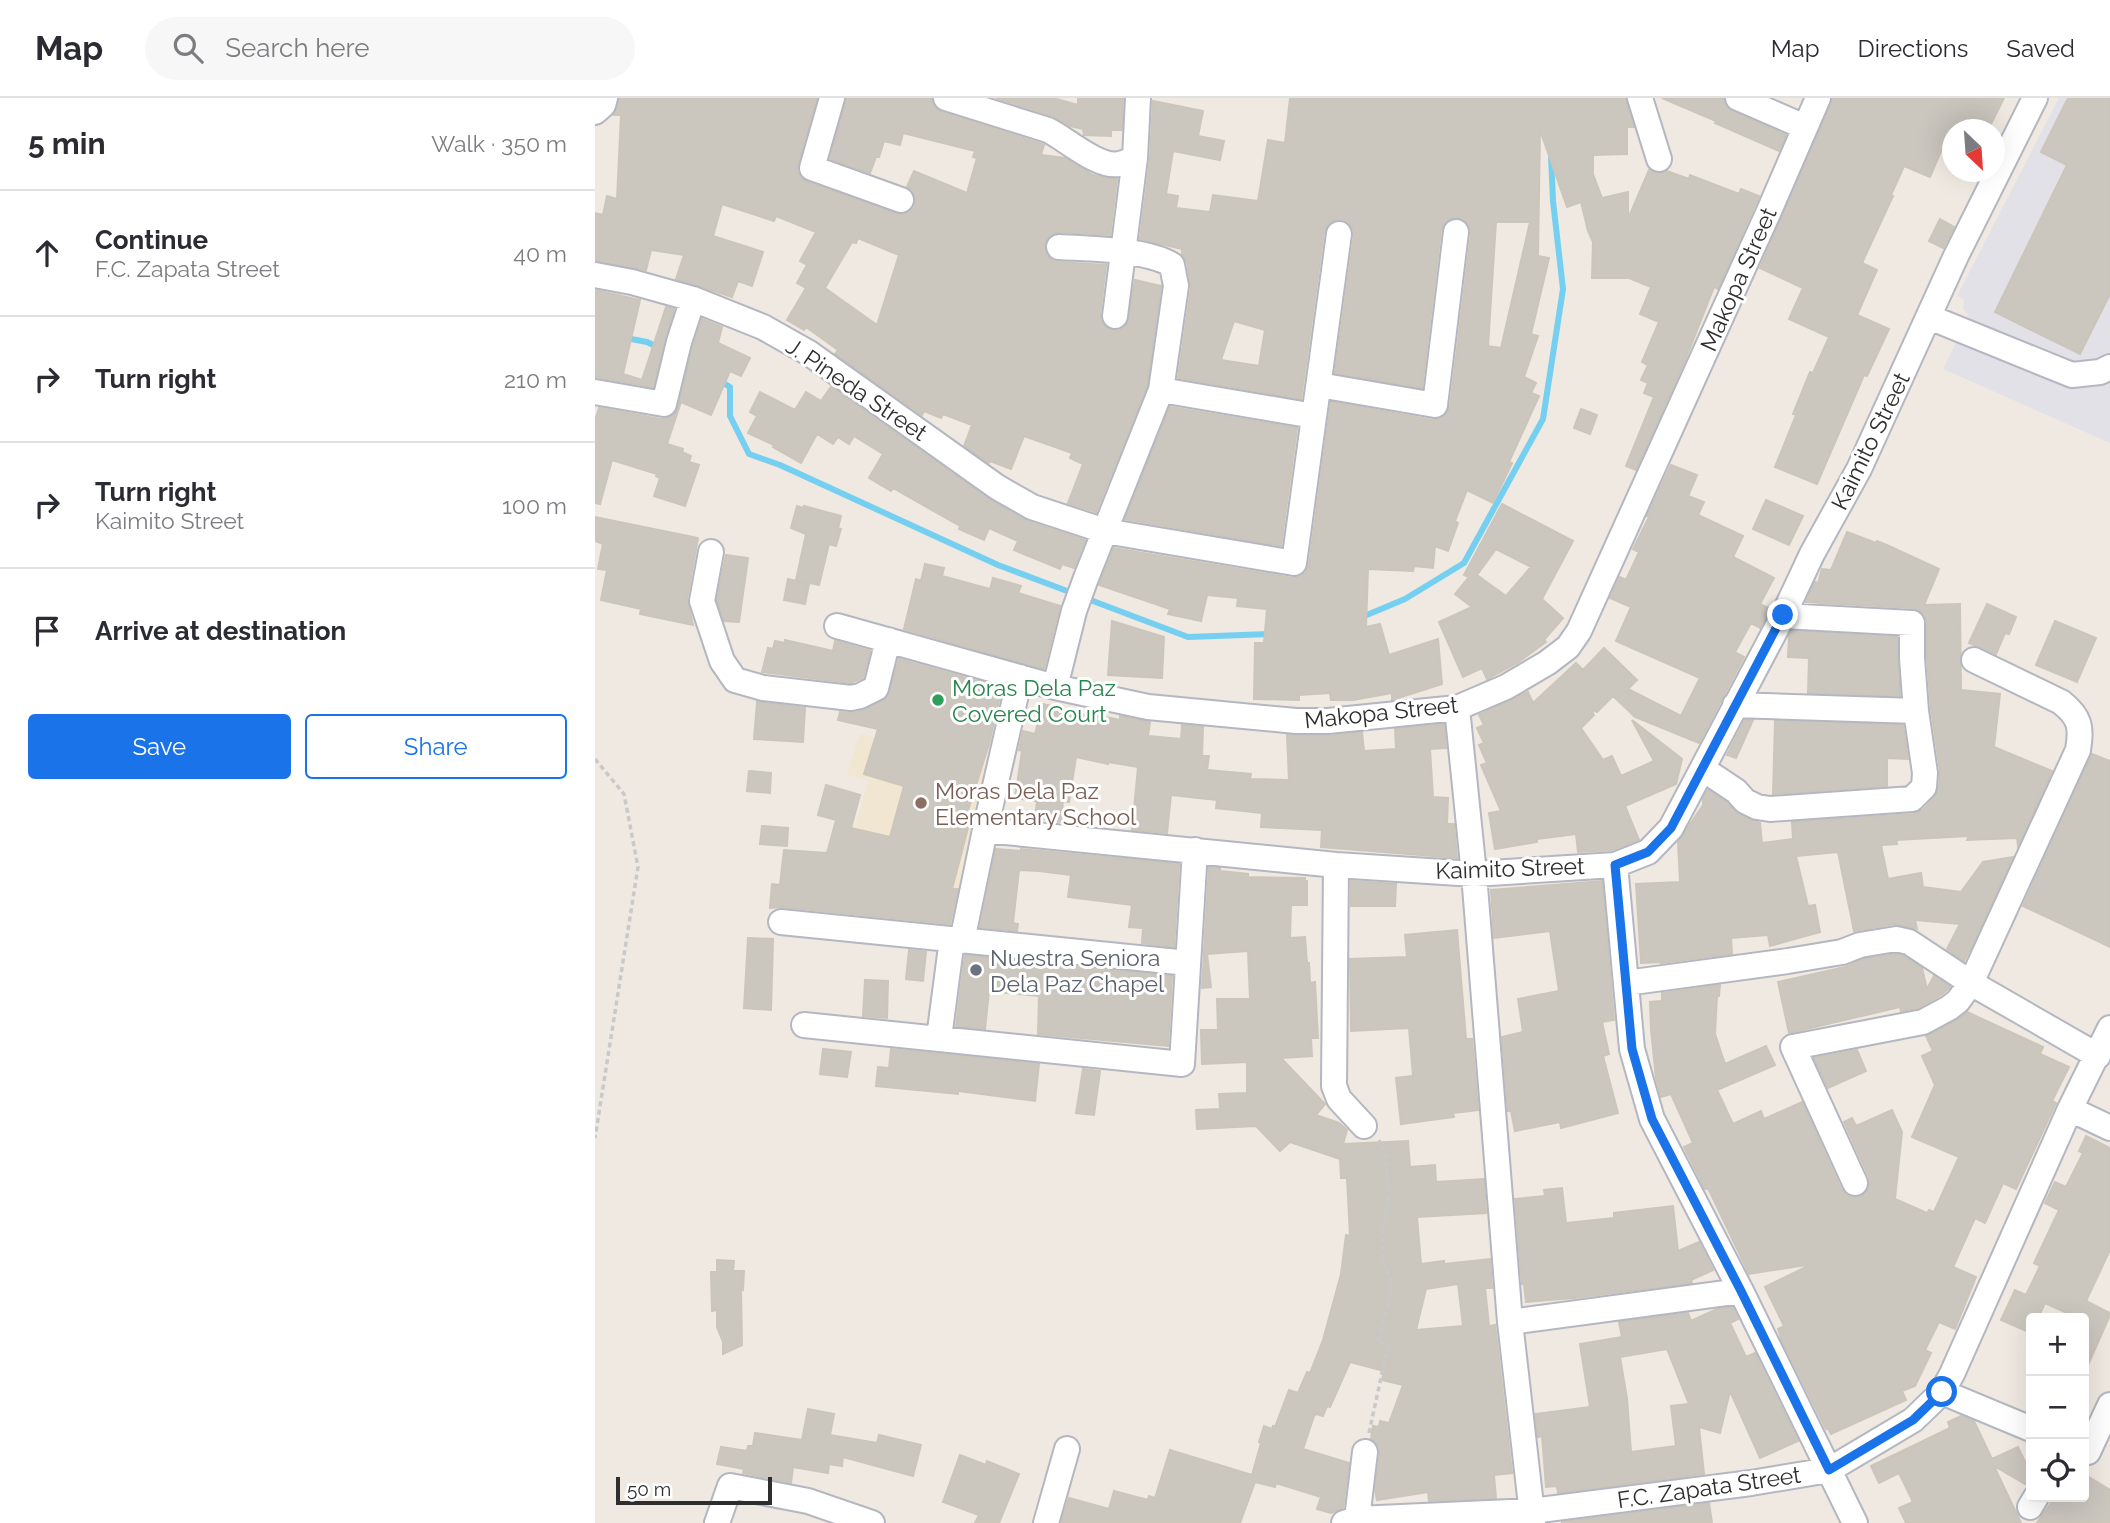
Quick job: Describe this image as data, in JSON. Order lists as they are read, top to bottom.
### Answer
{
  "streets": {
    "street": [
      "Makopa Street",
      "J. Pineda Street",
      "Kaimito Street",
      "F.C. Zapata Street"
    ]
  },
  "places": ["Moras Dela Paz Covered Court", "Moras Dela Paz Elementary School", "Nuestra Seniora Dela Paz Chapel"],
  "scale_bar": "50 m",
  "north": "bottom right",
  "page": {
    "header": "Map",
    "search": "Search here",
    "nav": ["Map", "Directions", "Saved"],
    "heading": ["5 min", "Walk · 350 m"],
    "list": [
      ["Continue", "F.C. Zapata Street", "40 m"],
      ["Turn right", "210 m"],
      ["Turn right", "Kaimito Street", "100 m"],
      "Arrive at destination"
    ],
    "buttons": ["Save", "Share"],
    "map_buttons": ["+", "−"],
    "scale": "50 m"
  }
}
